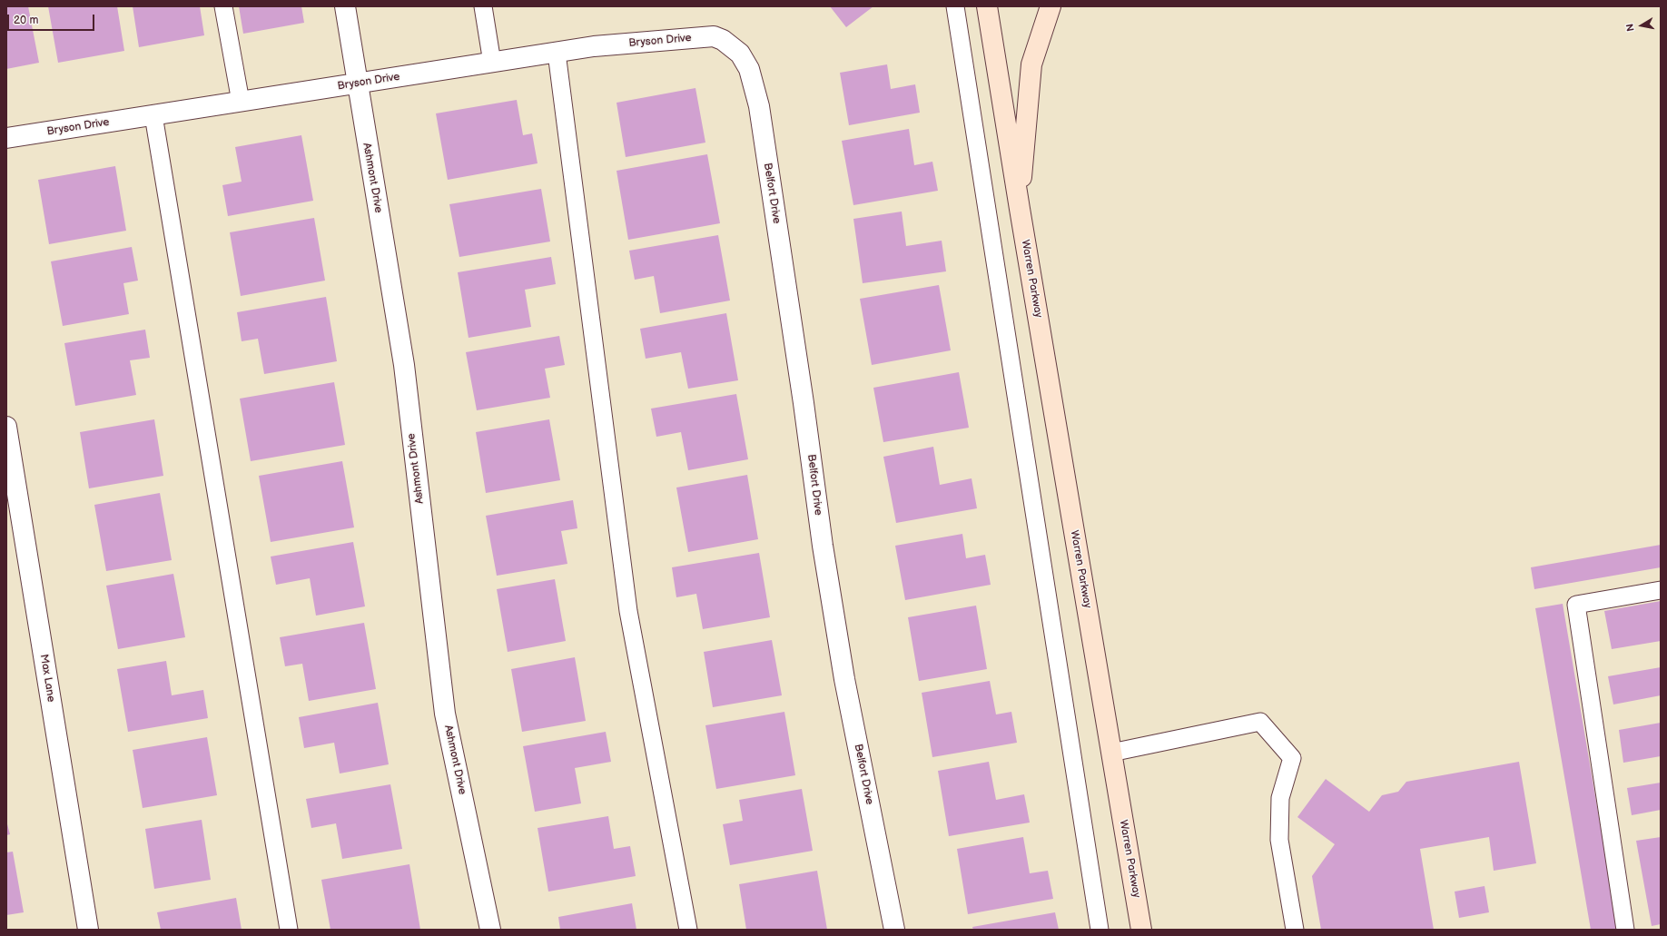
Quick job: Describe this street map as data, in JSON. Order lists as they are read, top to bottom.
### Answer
{
  "streets": {
    "main road": ["Warren Parkway"],
    "street": [
      "Bryson Drive",
      "Ashmont Drive",
      "Belfort Drive",
      "Max Lane"
    ]
  },
  "crossings": [
    ["Bryson Drive", "Ashmont Drive"],
    ["Bryson Drive", "Belfort Drive"]
  ],
  "scale_bar": "20 m",
  "north": "left"
}
